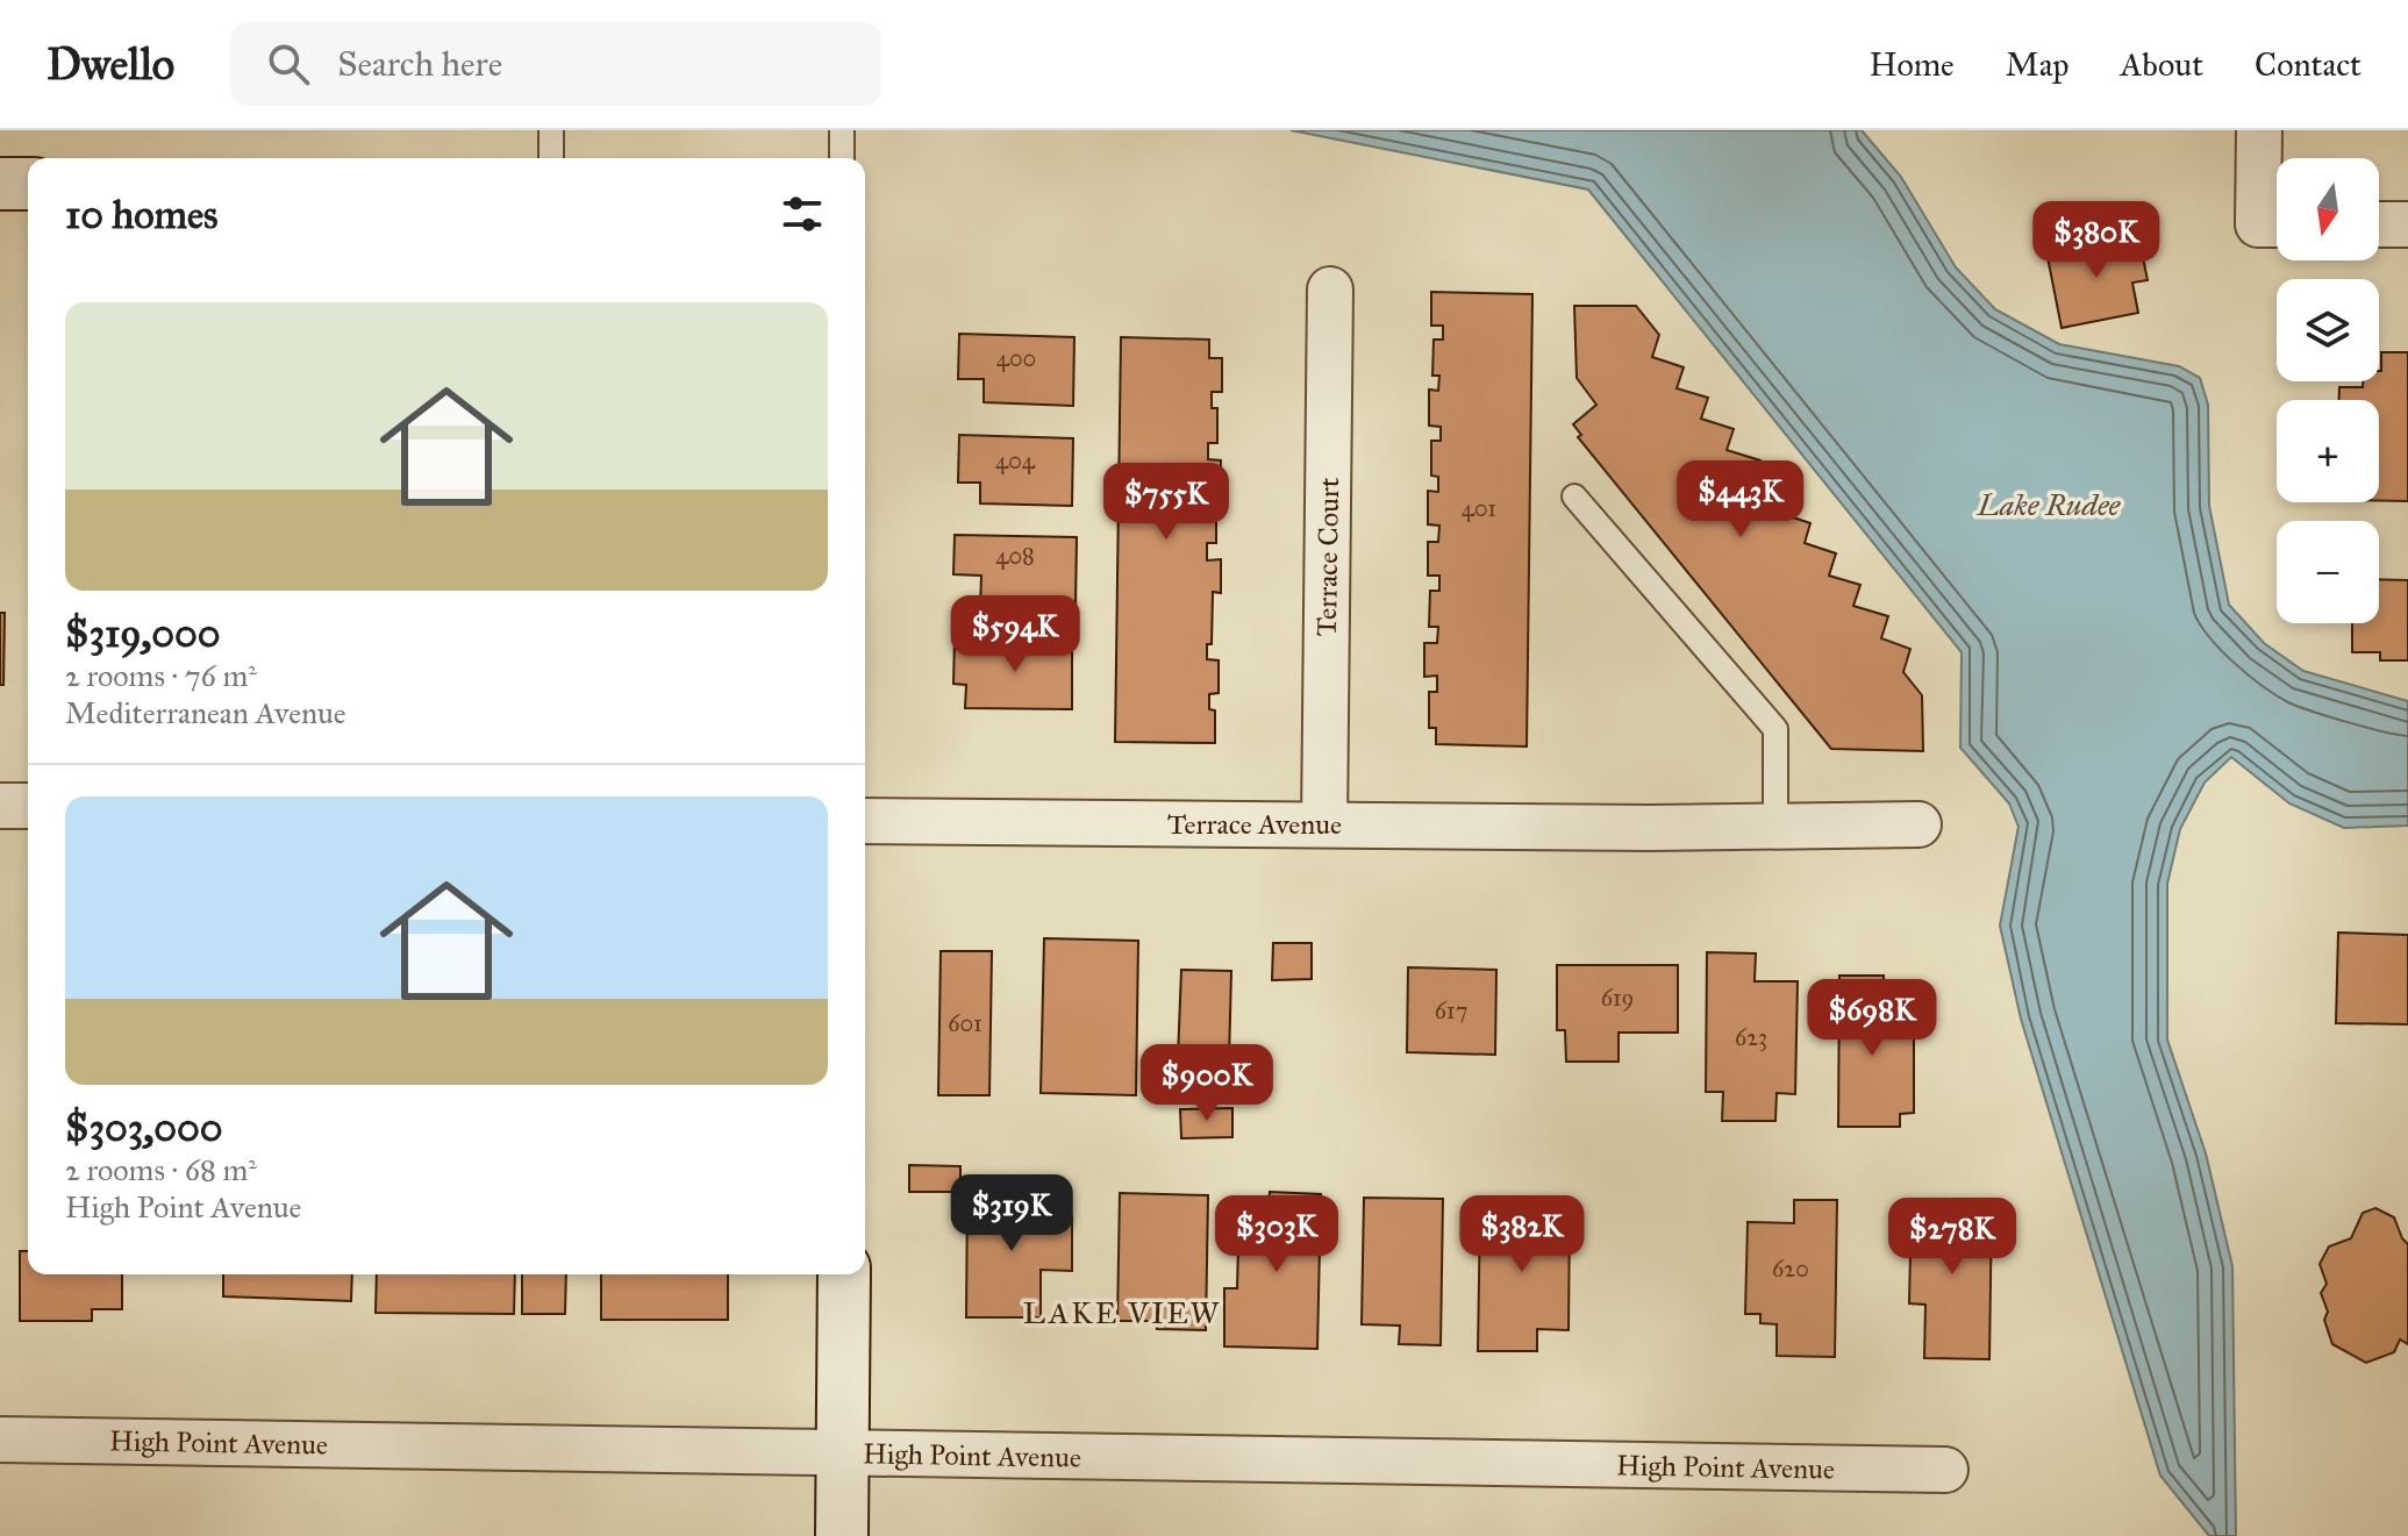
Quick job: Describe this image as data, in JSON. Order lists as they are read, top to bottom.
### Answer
{
  "streets": {
    "street": ["Terrace Court", "Terrace Avenue", "High Point Avenue"]
  },
  "crossings": [
    ["Terrace Court", "Terrace Avenue"]
  ],
  "districts": ["LAKE VIEW"],
  "water": ["Lake Rudee"],
  "house_numbers": [
    "400",
    "404",
    "401",
    "408",
    "619",
    "617",
    "601",
    "623",
    "620"
  ],
  "north": "bottom",
  "page": {
    "header": "Dwello",
    "search": "Search here",
    "nav": [
      "Home",
      "Map",
      "About",
      "Contact"
    ],
    "map_buttons": ["+", "−"],
    "heading": "10 homes",
    "price": [
      "$380K",
      "$443K",
      "$755K",
      "$594K",
      "$698K",
      "$900K",
      "$319K",
      "$303K",
      "$382K",
      "$278K"
    ],
    "list": [
      {
        "name": "$319,000",
        "note": "2 rooms · 76 m² · Mediterranean Avenue"
      },
      {
        "name": "$303,000",
        "note": "2 rooms · 68 m² · High Point Avenue"
      }
    ]
  }
}
